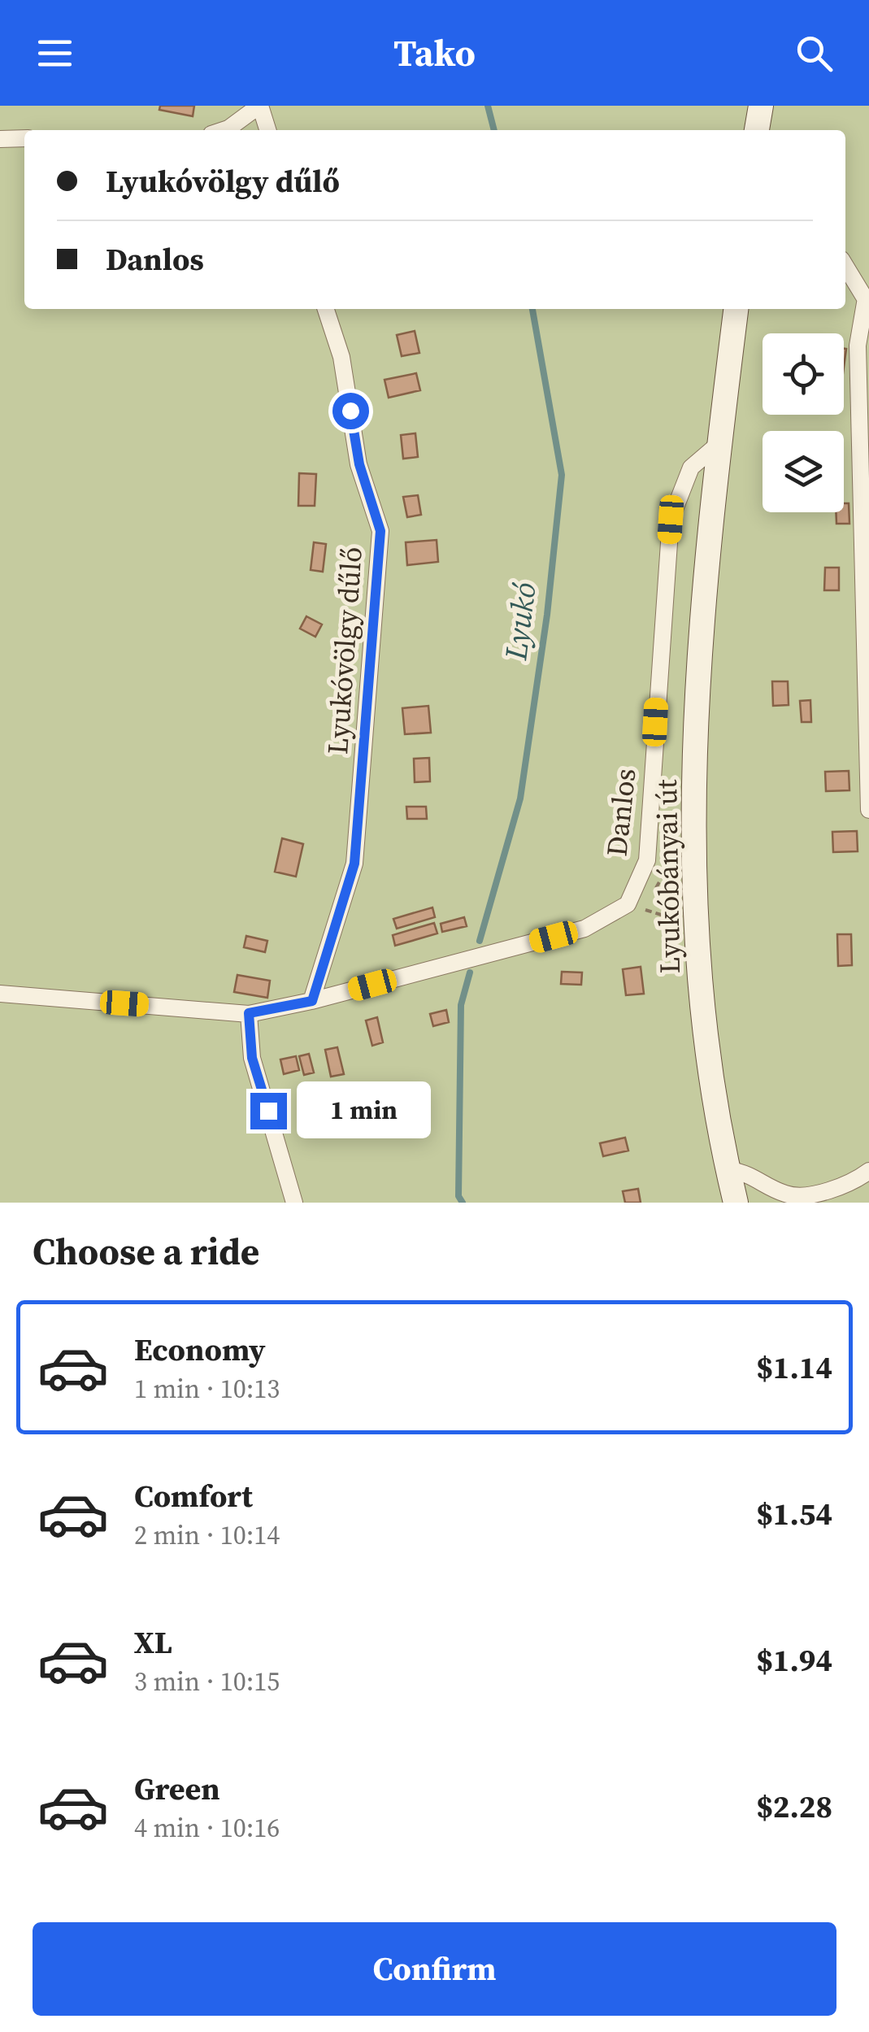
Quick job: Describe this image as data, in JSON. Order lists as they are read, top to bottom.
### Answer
{
  "streets": {
    "main road": ["Lyukóbányai út"],
    "street": ["Lyukóvölgy dűlő", "Danlos"]
  },
  "crossings": [
    ["Danlos", "Lyukóbányai út"]
  ],
  "water": ["Lyukó"],
  "page": {
    "header": "Tako",
    "banner": ["Lyukóvölgy dűlő", "Danlos"],
    "bubble": "1 min",
    "heading": "Choose a ride",
    "list": [
      {
        "name": "Economy",
        "note": "1 min · 10:13",
        "value": "$1.14"
      },
      {
        "name": "Comfort",
        "note": "2 min · 10:14",
        "value": "$1.54"
      },
      {
        "name": "XL",
        "note": "3 min · 10:15",
        "value": "$1.94"
      },
      {
        "name": "Green",
        "note": "4 min · 10:16",
        "value": "$2.28"
      }
    ],
    "buttons": "Confirm"
  }
}
